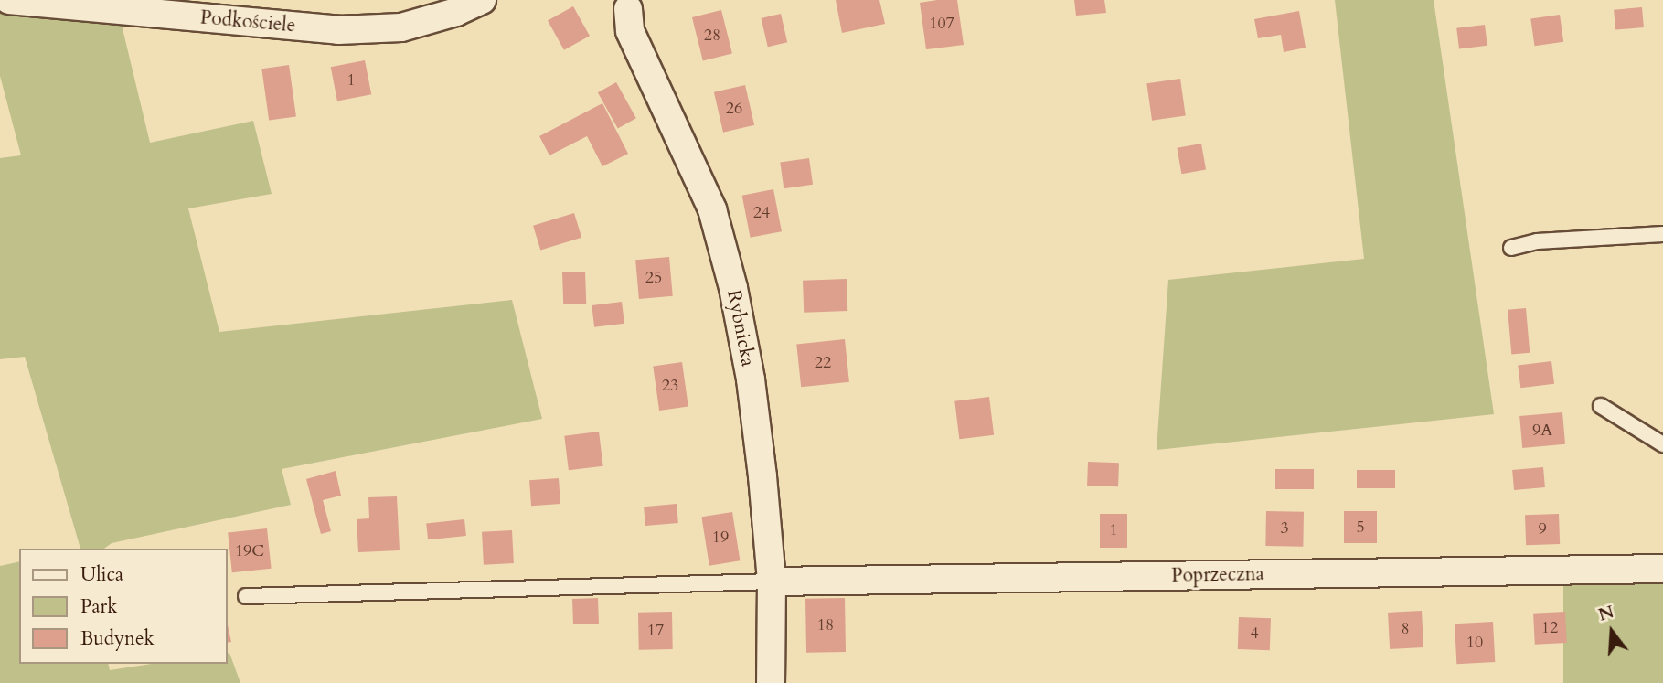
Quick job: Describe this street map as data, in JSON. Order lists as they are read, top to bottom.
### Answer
{
  "streets": {
    "street": ["Podkościele", "Rybnicka", "Poprzeczna"]
  },
  "crossings": [
    ["Rybnicka", "Poprzeczna"]
  ],
  "house_numbers": [
    "107",
    "28",
    "1",
    "26",
    "24",
    "25",
    "22",
    "23",
    "9A",
    "5",
    "3",
    "9",
    "1",
    "19",
    "19C",
    "18",
    "12",
    "8",
    "17",
    "4",
    "10"
  ],
  "legend": ["Ulica", "Park", "Budynek"],
  "north": "top"
}
